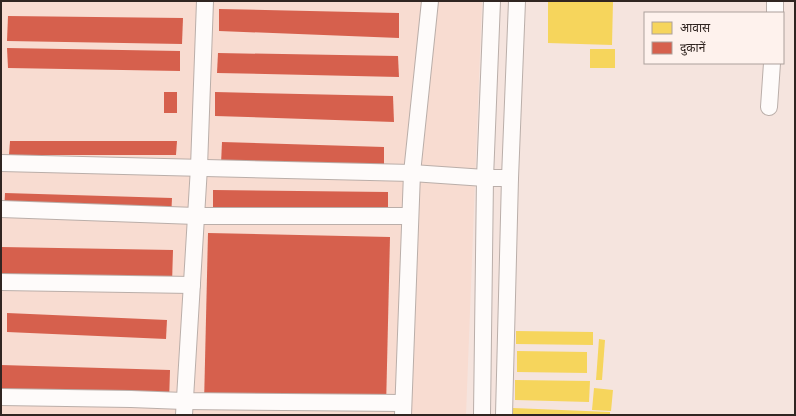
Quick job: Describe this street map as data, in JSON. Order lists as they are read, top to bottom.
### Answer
{
  "legend": ["आवास", "दुकानें"]
}
